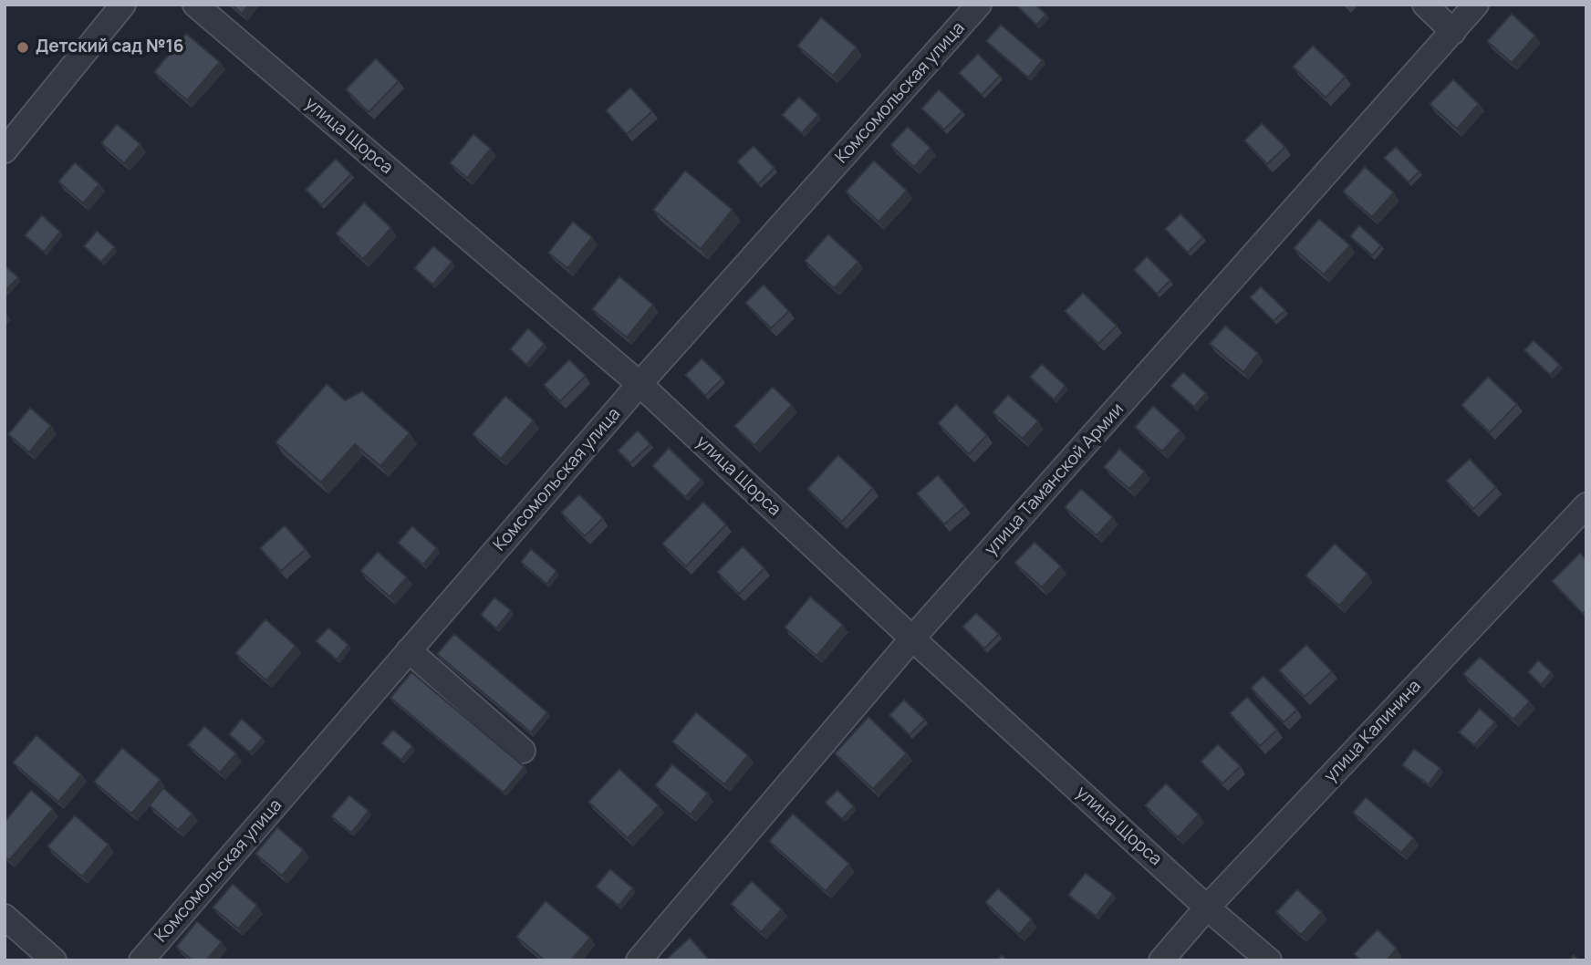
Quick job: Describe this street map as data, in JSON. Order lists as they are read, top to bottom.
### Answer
{
  "streets": {
    "street": [
      "Комсомольская улица",
      "улица Щорса",
      "улица Таманской Армии",
      "улица Калинина"
    ]
  },
  "crossings": [
    ["Комсомольская улица", "улица Щорса"],
    ["улица Щорса", "улица Таманской Армии"],
    ["улица Щорса", "улица Калинина"]
  ],
  "places": ["Детский сад №16"]
}
